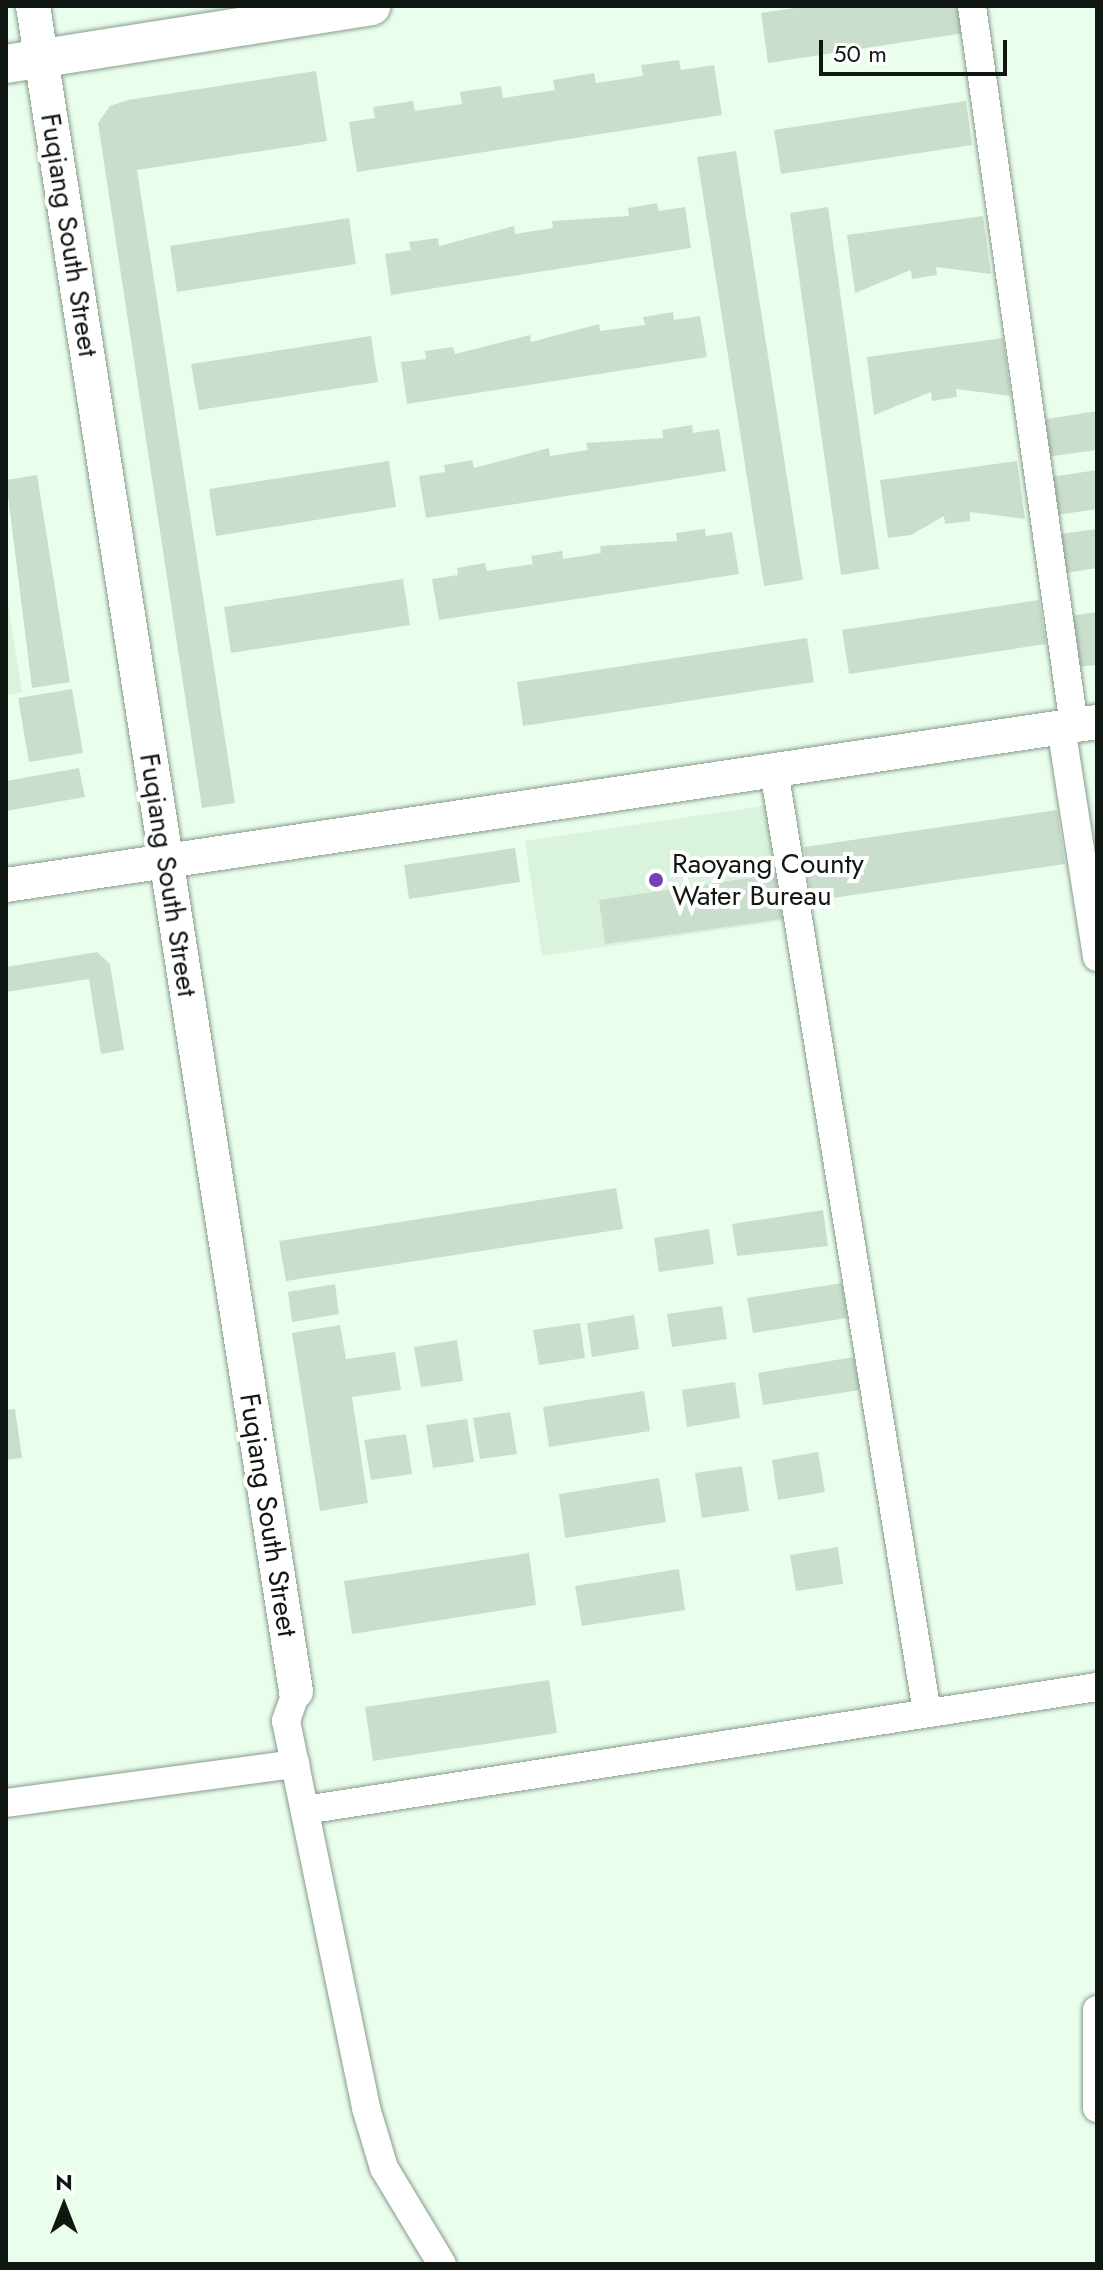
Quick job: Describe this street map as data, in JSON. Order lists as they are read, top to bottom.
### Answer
{
  "streets": {
    "street": ["Fuqiang South Street"]
  },
  "places": ["Raoyang County Water Bureau"],
  "scale_bar": "50 m",
  "north": "top"
}
